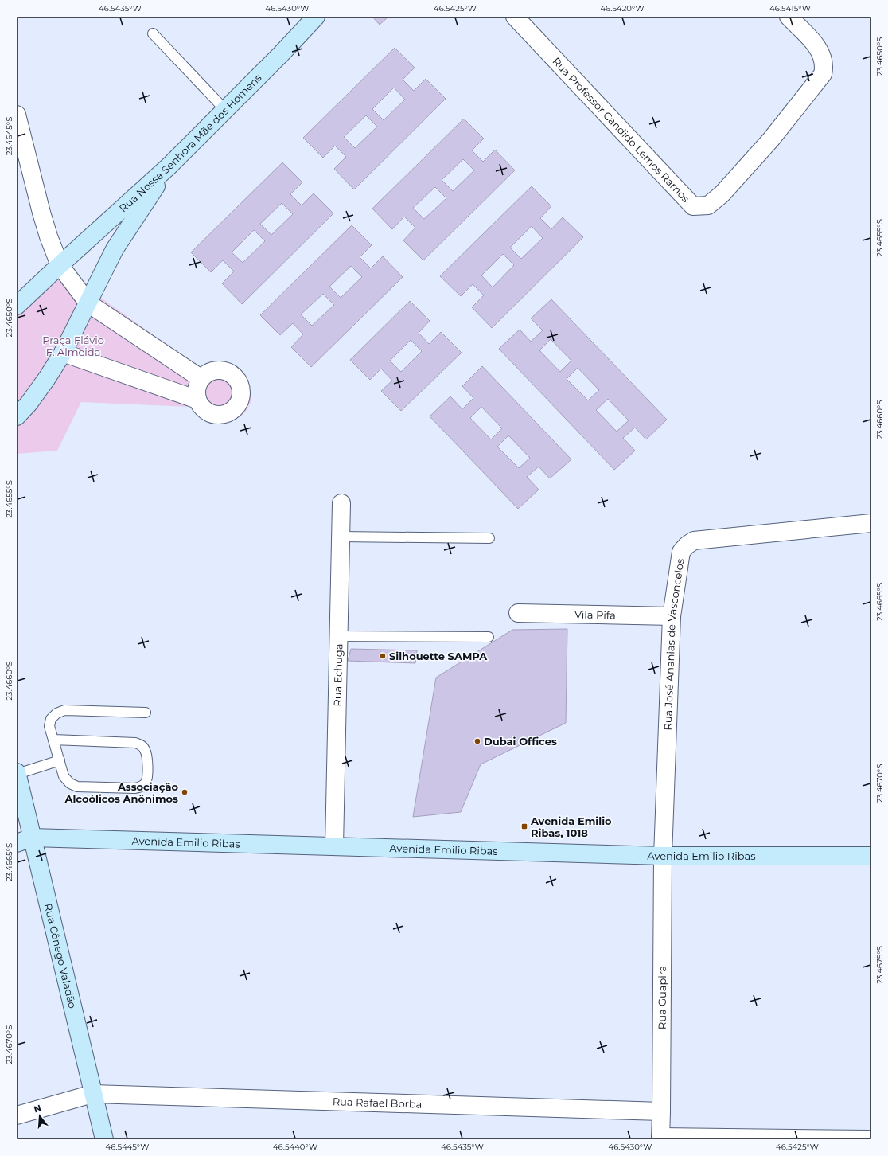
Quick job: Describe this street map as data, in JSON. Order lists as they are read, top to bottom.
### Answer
{
  "streets": {
    "street": [
      "Rua Professor Candido Lemos Ramos",
      "Rua Nossa Senhora Mãe dos Homens",
      "Vila Pifa",
      "Rua José Ananias de Vasconcelos",
      "Rua Echuga",
      "Avenida Emilio Ribas",
      "Rua Cônego Valadão",
      "Rua Guapira",
      "Rua Rafael Borba"
    ]
  },
  "crossings": [
    ["Vila Pifa", "Rua José Ananias de Vasconcelos"],
    ["Rua José Ananias de Vasconcelos", "Avenida Emilio Ribas"],
    ["Rua José Ananias de Vasconcelos", "Rua Guapira"],
    ["Rua Echuga", "Avenida Emilio Ribas"],
    ["Avenida Emilio Ribas", "Rua Cônego Valadão"],
    ["Avenida Emilio Ribas", "Rua Guapira"],
    ["Rua Cônego Valadão", "Rua Rafael Borba"],
    ["Rua Guapira", "Rua Rafael Borba"]
  ],
  "parks": ["Praça Flávio F. Almeida"],
  "places": {
    "other": ["Silhouette SAMPA", "Dubai Offices", "Associação Alcoólicos Anônimos"],
    "transit": ["Avenida Emilio Ribas, 1018"]
  },
  "north": "top",
  "coordinates": [
    "46.5435°W",
    "46.5430°W",
    "46.5425°W",
    "46.5420°W",
    "46.5415°W",
    "23.4650°S",
    "23.4645°S",
    "23.4655°S",
    "23.4660°S",
    "23.4665°S",
    "23.4670°S",
    "23.4675°S",
    "46.5445°W",
    "46.5440°W"
  ]
}
